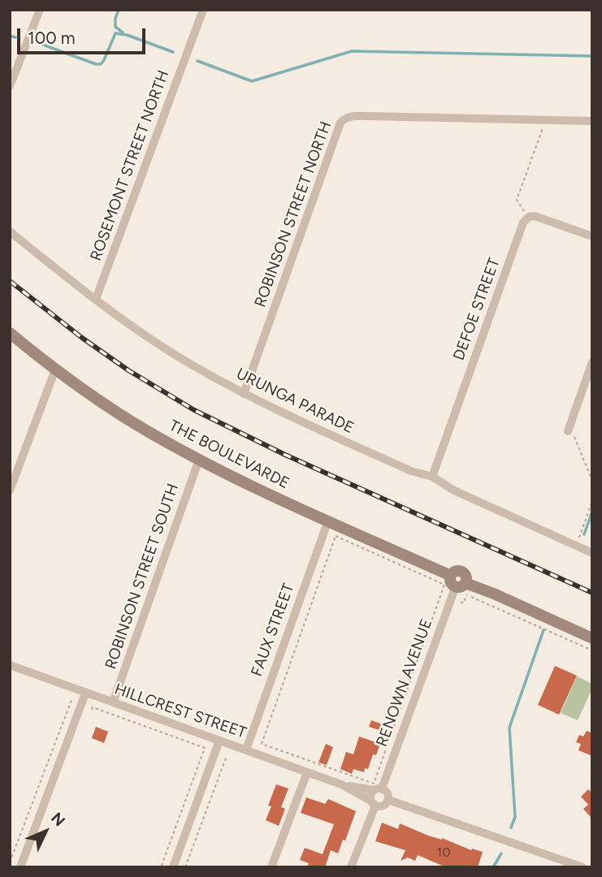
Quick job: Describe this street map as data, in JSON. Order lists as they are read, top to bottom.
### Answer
{
  "streets": {
    "street": [
      "ROSEMONT STREET NORTH",
      "ROBINSON STREET NORTH",
      "DEFOE STREET",
      "URUNGA PARADE",
      "THE BOULEVARDE",
      "ROBINSON STREET SOUTH",
      "FAUX STREET",
      "RENOWN AVENUE",
      "HILLCREST STREET"
    ]
  },
  "crossings": [
    ["ROSEMONT STREET NORTH", "URUNGA PARADE"],
    ["ROBINSON STREET NORTH", "URUNGA PARADE"],
    ["DEFOE STREET", "URUNGA PARADE"],
    ["THE BOULEVARDE", "ROBINSON STREET SOUTH"],
    ["THE BOULEVARDE", "FAUX STREET"],
    ["THE BOULEVARDE", "RENOWN AVENUE"],
    ["ROBINSON STREET SOUTH", "HILLCREST STREET"],
    ["FAUX STREET", "HILLCREST STREET"],
    ["RENOWN AVENUE", "HILLCREST STREET"]
  ],
  "house_numbers": ["10"],
  "scale_bar": "100 m",
  "north": "top right"
}
